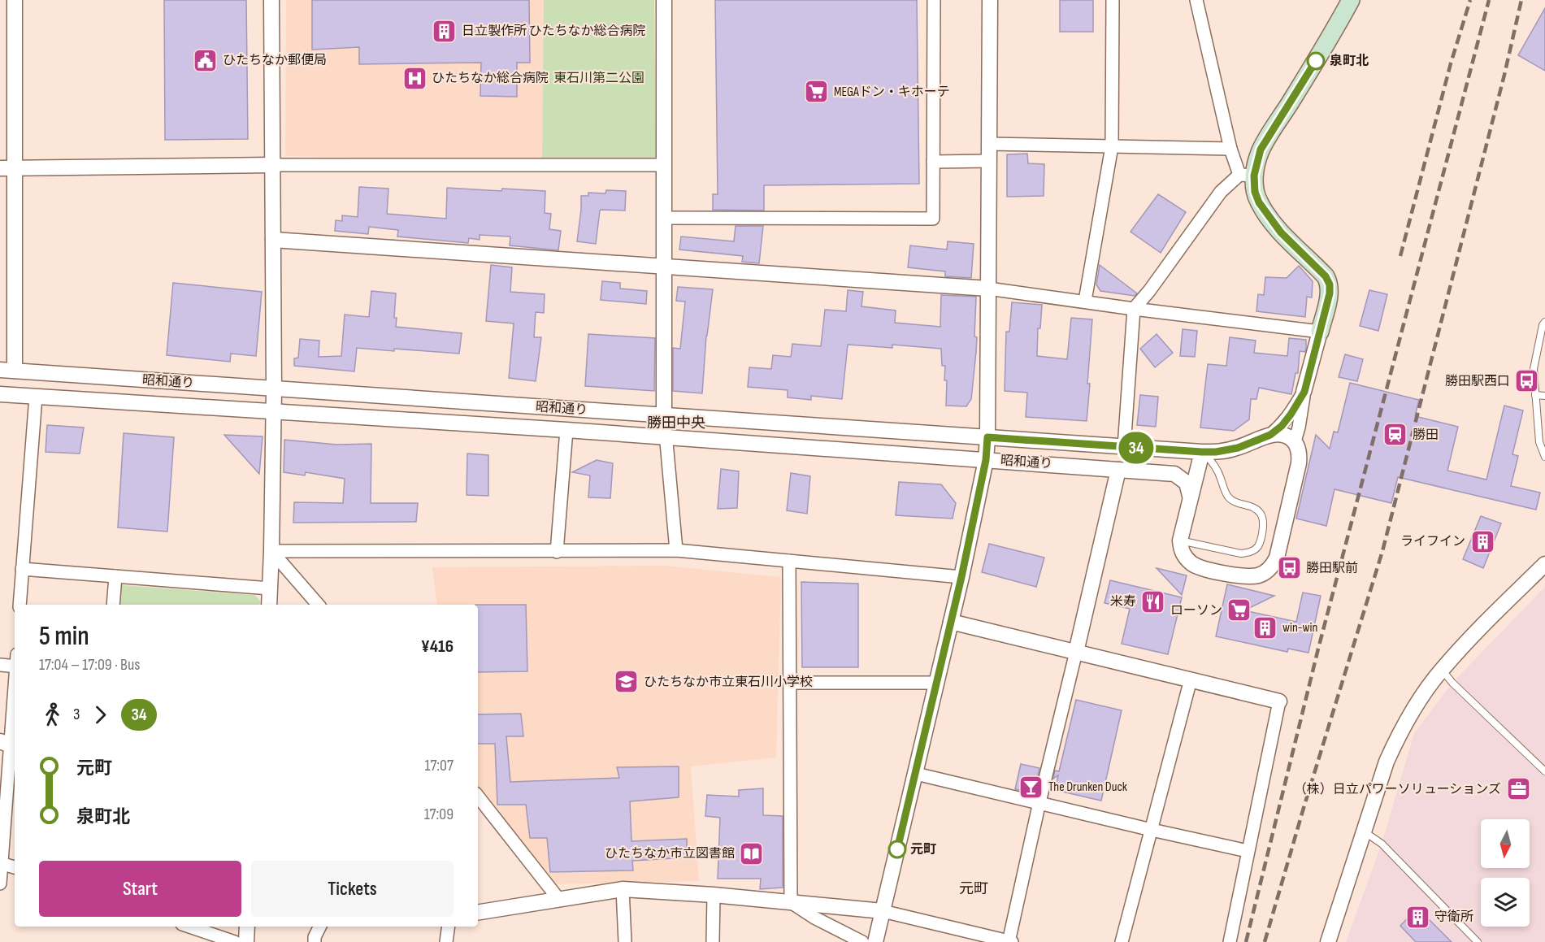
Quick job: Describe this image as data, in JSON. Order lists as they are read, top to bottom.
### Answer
{
  "streets": {
    "street": ["昭和通り"]
  },
  "districts": ["勝田中央", "元町"],
  "parks": ["東石川第二公園"],
  "places": {
    "building": [
      "日立製作所 ひたちなか総合病院",
      "ライフイン",
      "win-win",
      "守衛所"
    ],
    "public building": ["ひたちなか郵便局"],
    "other": ["泉町北", "元町"],
    "hospital": ["ひたちなか総合病院"],
    "supermarket": ["MEGAドン・キホーテ", "ローソン"],
    "bus stop": ["勝田駅西口", "勝田駅前"],
    "station": ["勝田"],
    "restaurant": ["米寿"],
    "school or university": ["ひたちなか市立東石川小学校"],
    "bar": ["The Drunken Duck"],
    "office": ["（株）日立パワーソリューションズ"],
    "library": ["ひたちなか市立図書館"]
  },
  "lines": ["bus line 34"],
  "north": "bottom",
  "page": {
    "on_map": "34",
    "heading": ["5 min", "17:04 – 17:09 · Bus", "¥416"],
    "legs": ["3", "34"],
    "list": [
      {
        "name": "元町",
        "value": "17:07"
      },
      {
        "name": "泉町北",
        "value": "17:09"
      }
    ],
    "buttons": ["Start", "Tickets"]
  }
}
